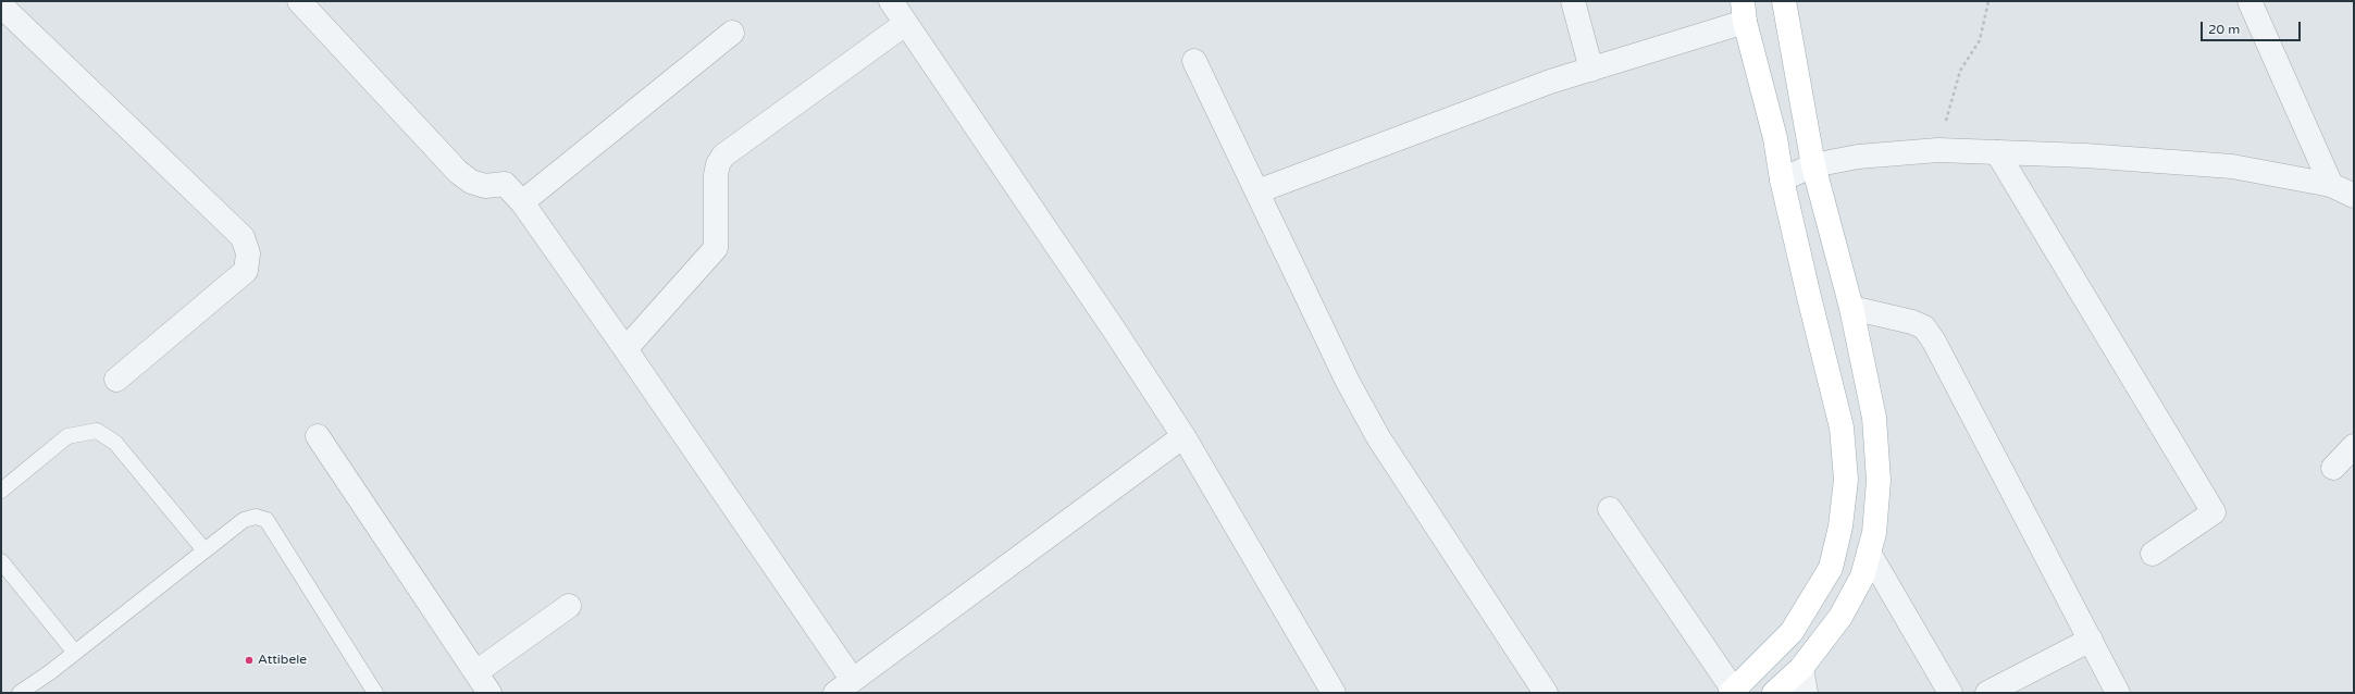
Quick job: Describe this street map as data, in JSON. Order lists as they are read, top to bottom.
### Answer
{
  "places": ["Attibele"],
  "scale_bar": "20 m"
}
